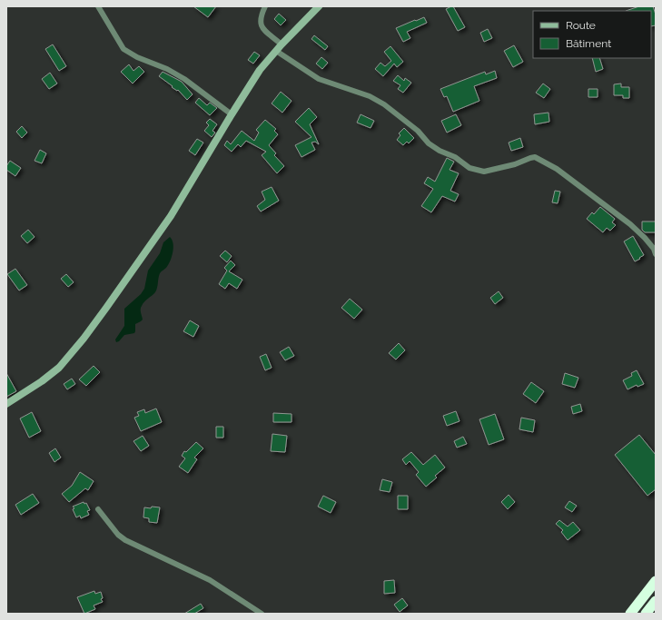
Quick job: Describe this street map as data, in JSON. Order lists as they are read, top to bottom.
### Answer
{
  "legend": ["Route", "Bâtiment"]
}
